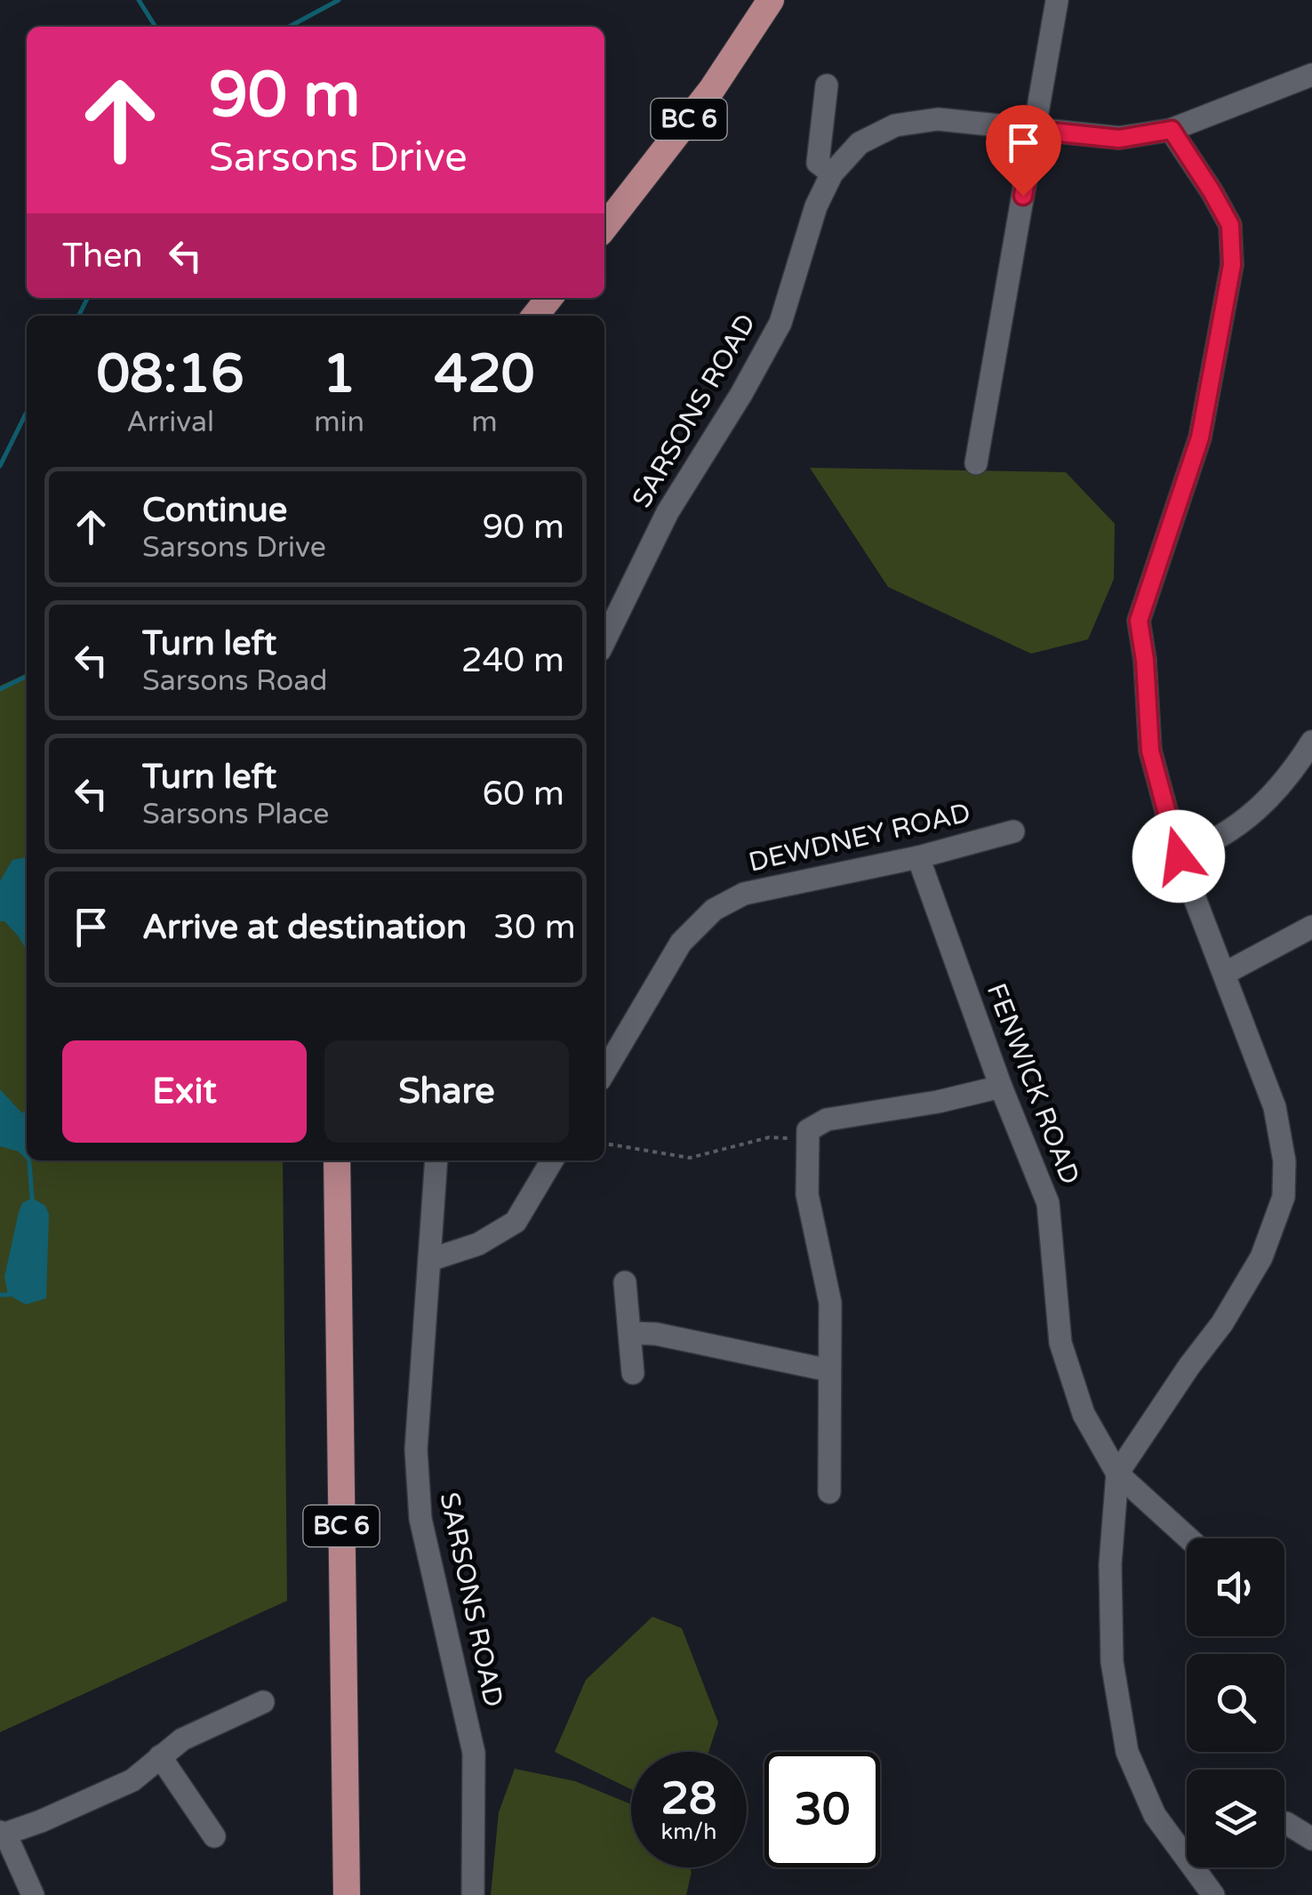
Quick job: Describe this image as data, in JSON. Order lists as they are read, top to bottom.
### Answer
{
  "streets": {
    "main road": ["BC 6"],
    "street": ["SARSONS ROAD", "DEWDNEY ROAD", "FENWICK ROAD"]
  },
  "crossings": [
    ["DEWDNEY ROAD", "FENWICK ROAD"]
  ],
  "page": {
    "turn": ["90 m", "Sarsons Drive"],
    "then": "Then",
    "eta": [
      "08:16",
      "Arrival",
      "1",
      "min",
      "420",
      "m"
    ],
    "list": [
      {
        "name": "Continue",
        "note": "Sarsons Drive",
        "value": "90 m"
      },
      {
        "name": "Turn left",
        "note": "Sarsons Road",
        "value": "240 m"
      },
      {
        "name": "Turn left",
        "note": "Sarsons Place",
        "value": "60 m"
      },
      {
        "name": "Arrive at destination",
        "value": "30 m"
      }
    ],
    "buttons": ["Exit", "Share"],
    "speed": "28 km/h",
    "limit": "30"
  }
}
